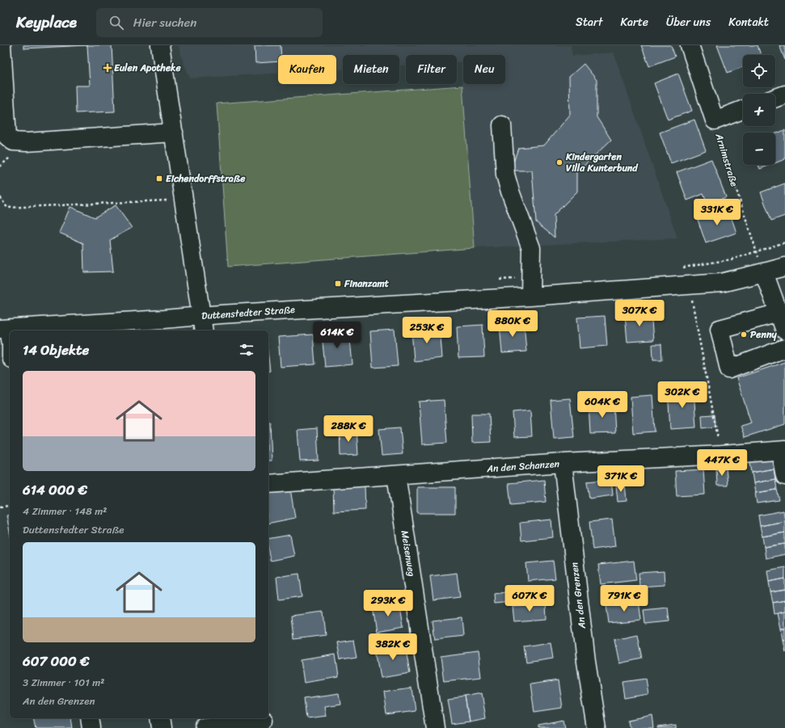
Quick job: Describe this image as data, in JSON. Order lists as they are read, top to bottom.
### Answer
{
  "streets": {
    "street": [
      "Arnimstraße",
      "Duttenstedter Straße",
      "An den Schanzen",
      "Meisenweg",
      "An den Grenzen"
    ]
  },
  "crossings": [
    ["Arnimstraße", "Duttenstedter Straße"],
    ["An den Schanzen", "Meisenweg"],
    ["An den Schanzen", "An den Grenzen"]
  ],
  "places": {
    "health": ["Eulen Apotheke"],
    "other": ["Kindergarten Villa Kunterbund", "Penny"],
    "transit": ["Eichendorffstraße", "Finanzamt"]
  },
  "page": {
    "header": "Keyplace",
    "search": "Hier suchen",
    "nav": [
      "Start",
      "Karte",
      "Über uns",
      "Kontakt"
    ],
    "map_buttons": ["+", "−"],
    "chip": [
      "Kaufen",
      "Mieten",
      "Filter",
      "Neu"
    ],
    "price": [
      "331K €",
      "307K €",
      "880K €",
      "253K €",
      "614K €",
      "302K €",
      "604K €",
      "288K €",
      "447K €",
      "371K €",
      "607K €",
      "791K €",
      "293K €",
      "382K €"
    ],
    "heading": "14 Objekte",
    "list": [
      {
        "name": "614 000 €",
        "note": "4 Zimmer · 148 m² · Duttenstedter Straße"
      },
      {
        "name": "607 000 €",
        "note": "3 Zimmer · 101 m² · An den Grenzen"
      }
    ]
  }
}
